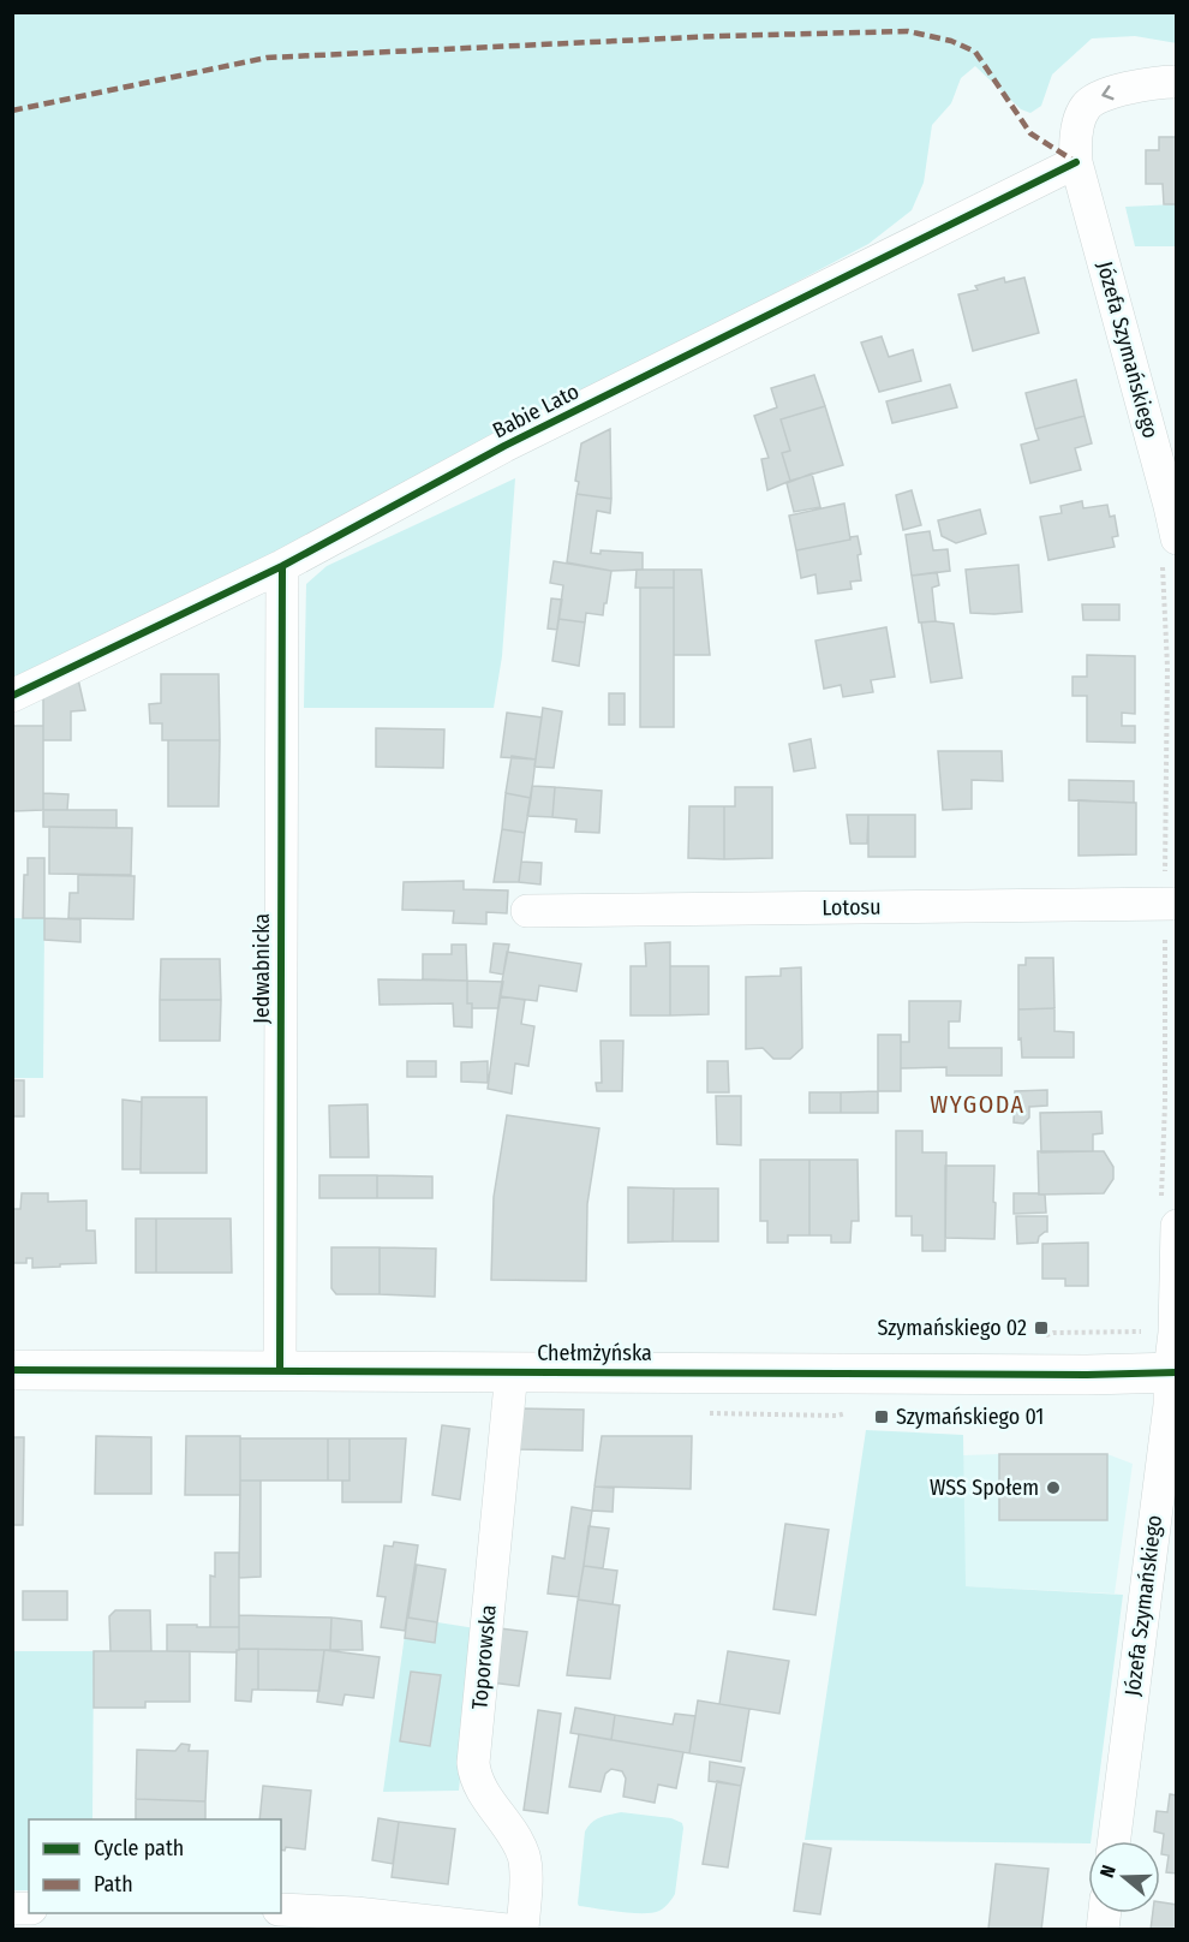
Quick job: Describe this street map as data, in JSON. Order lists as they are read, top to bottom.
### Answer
{
  "streets": {
    "street": [
      "Józefa Szymańskiego",
      "Babie Lato",
      "Lotosu",
      "Jedwabnicka",
      "Chełmżyńska",
      "Toporowska"
    ]
  },
  "crossings": [
    ["Józefa Szymańskiego", "Babie Lato"],
    ["Józefa Szymańskiego", "Chełmżyńska"],
    ["Babie Lato", "Jedwabnicka"],
    ["Jedwabnicka", "Chełmżyńska"],
    ["Chełmżyńska", "Toporowska"]
  ],
  "districts": ["WYGODA"],
  "places": {
    "transit": ["Szymańskiego 02", "Szymańskiego 01"],
    "other": ["WSS Społem"]
  },
  "legend": ["Cycle path", "Path"],
  "north": "left"
}
